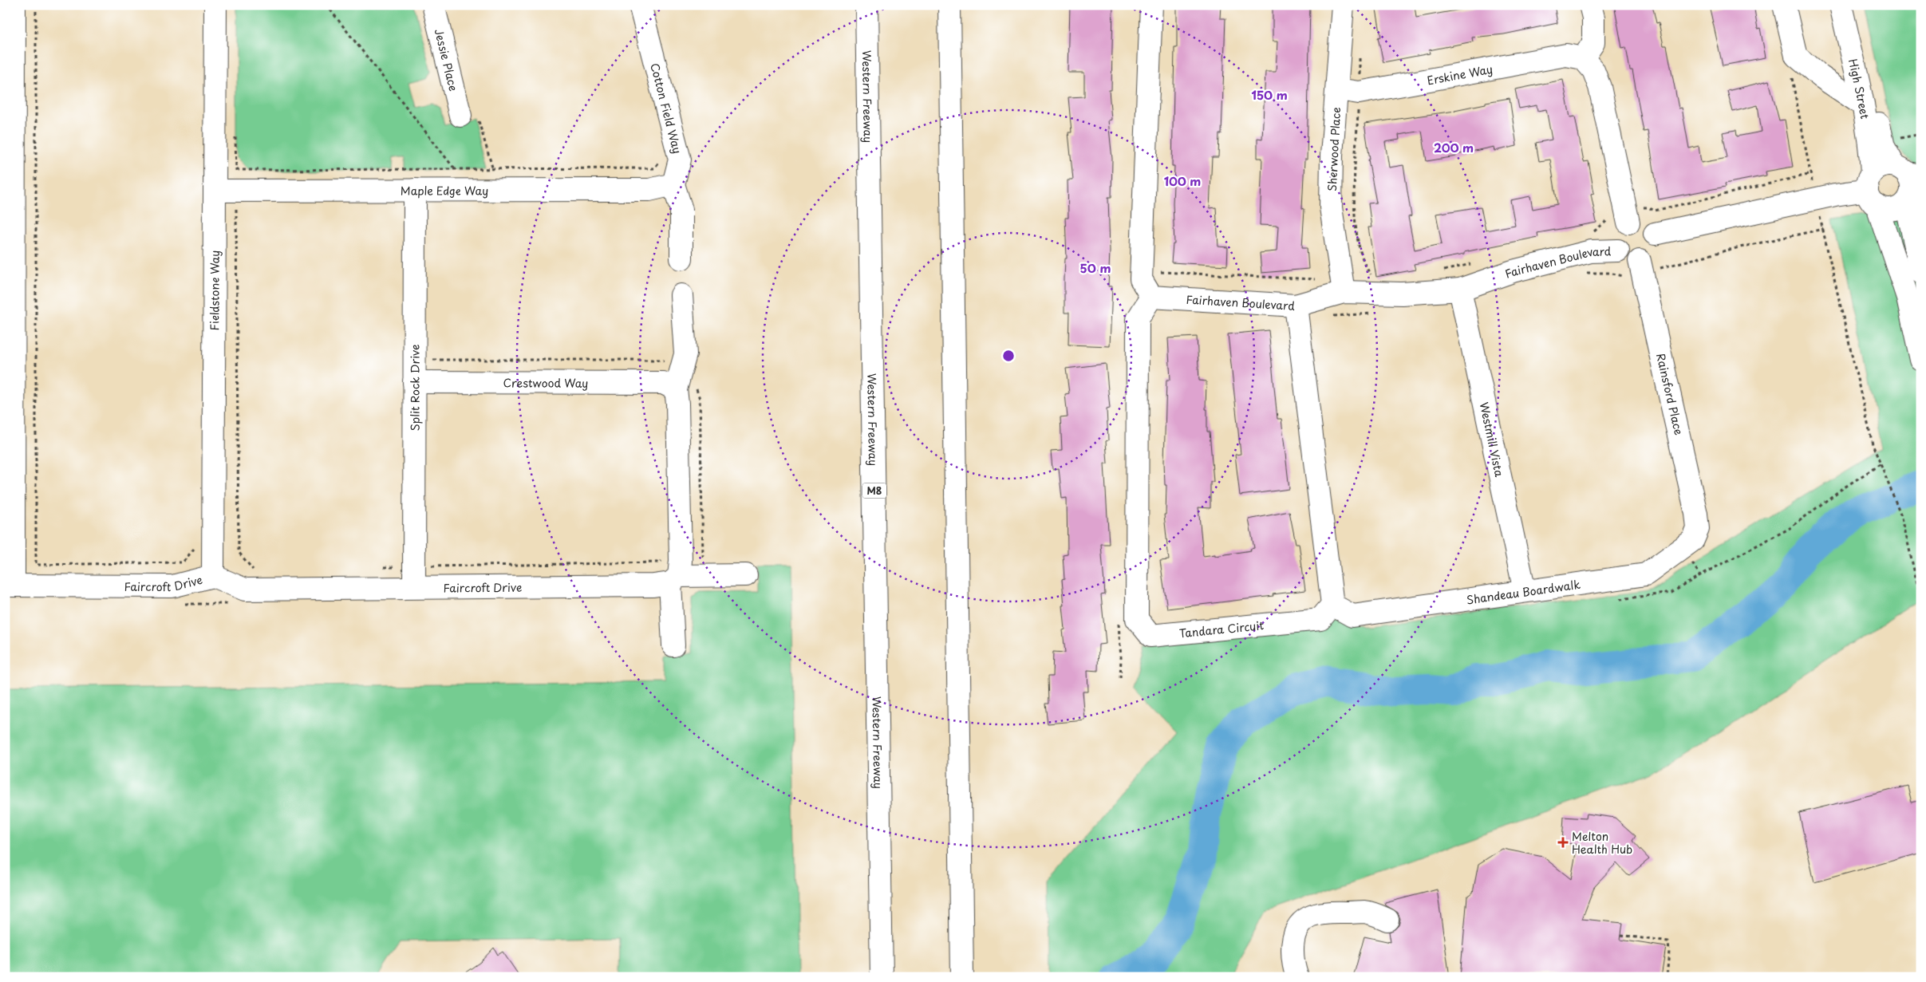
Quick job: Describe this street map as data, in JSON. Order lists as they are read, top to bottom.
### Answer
{
  "streets": {
    "main road": [
      "Jessie Place",
      "Erskine Way",
      "High Street",
      "Western Freeway",
      "Cotton Field Way",
      "Sherwood Place",
      "Maple Edge Way",
      "Fairhaven Boulevard",
      "Fieldstone Way",
      "Crestwood Way",
      "Split Rock Drive",
      "Rainsford Place",
      "Westmill Vista",
      "M8",
      "Faircroft Drive",
      "Shandeau Boardwalk",
      "Tandara Circuit"
    ]
  },
  "crossings": [
    ["Erskine Way", "Sherwood Place"],
    ["Cotton Field Way", "Maple Edge Way"],
    ["Sherwood Place", "Fairhaven Boulevard"],
    ["Maple Edge Way", "Fieldstone Way"],
    ["Maple Edge Way", "Split Rock Drive"],
    ["Fairhaven Boulevard", "Rainsford Place"],
    ["Fairhaven Boulevard", "Westmill Vista"],
    ["Fairhaven Boulevard", "Tandara Circuit"],
    ["Fieldstone Way", "Faircroft Drive"],
    ["Crestwood Way", "Split Rock Drive"],
    ["Split Rock Drive", "Faircroft Drive"],
    ["Rainsford Place", "Shandeau Boardwalk"],
    ["Westmill Vista", "Shandeau Boardwalk"],
    ["Shandeau Boardwalk", "Tandara Circuit"]
  ],
  "places": {
    "health": ["Melton Health Hub"]
  },
  "rings": [
    "150 m",
    "200 m",
    "100 m",
    "50 m"
  ]
}
